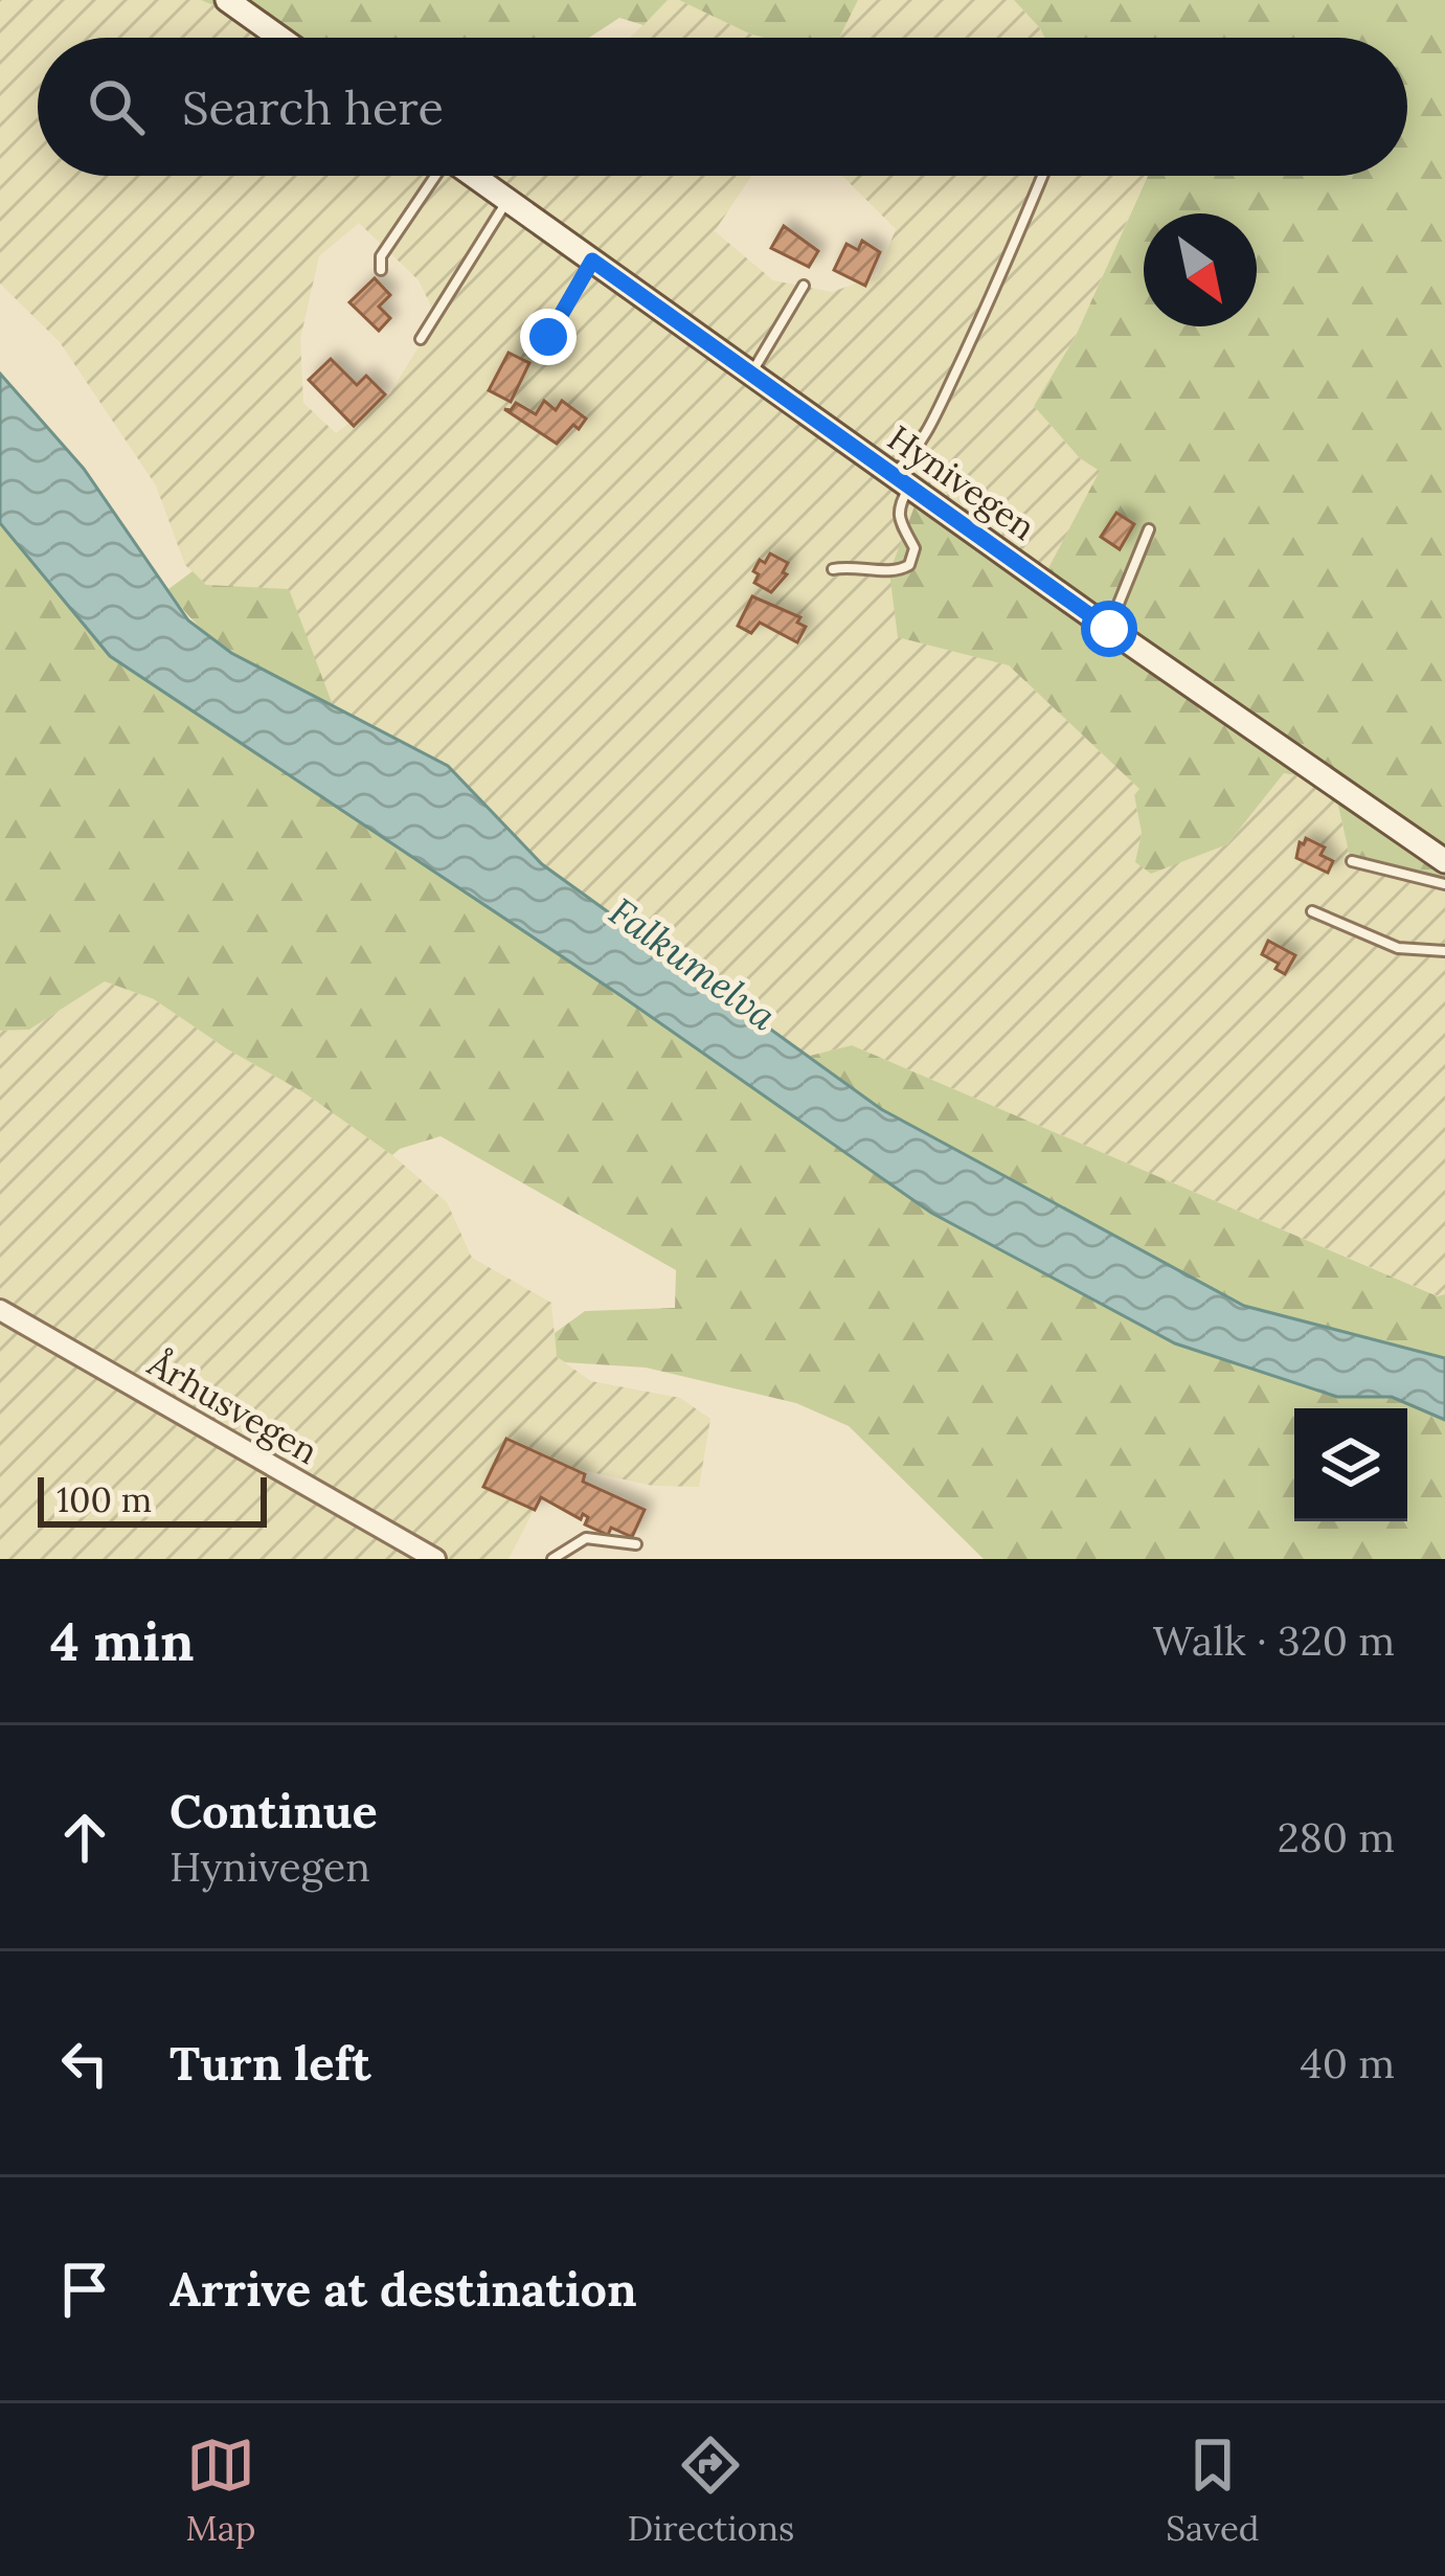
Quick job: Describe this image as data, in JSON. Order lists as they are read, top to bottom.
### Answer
{
  "streets": {
    "main road": ["Hynivegen"],
    "street": ["Århusvegen"]
  },
  "water": ["Falkumelva"],
  "scale_bar": "100 m",
  "north": "bottom right",
  "page": {
    "search": "Search here",
    "scale": "100 m",
    "heading": ["4 min", "Walk · 320 m"],
    "list": [
      ["Continue", "Hynivegen", "280 m"],
      ["Turn left", "40 m"],
      "Arrive at destination"
    ],
    "nav": ["Map", "Directions", "Saved"]
  }
}
